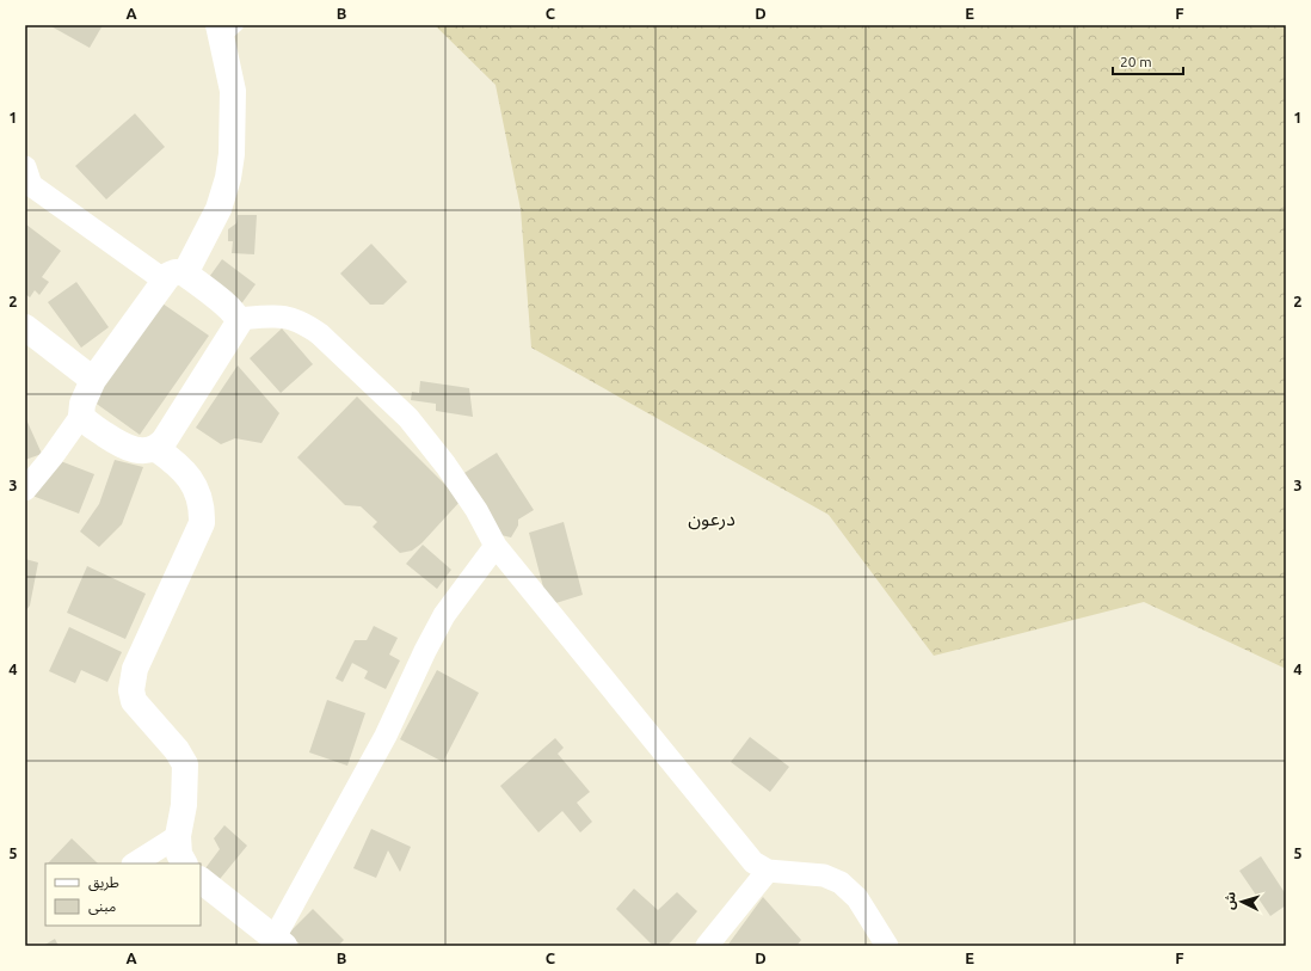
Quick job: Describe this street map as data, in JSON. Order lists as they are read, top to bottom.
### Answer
{
  "districts": ["درعون"],
  "legend": ["طريق", "مبنى"],
  "scale_bar": "20 m",
  "north": "left",
  "grid": {
    "columns": [
      "A",
      "B",
      "C",
      "D",
      "E",
      "F"
    ],
    "rows": [
      "1",
      "2",
      "3",
      "4",
      "5"
    ]
  }
}
